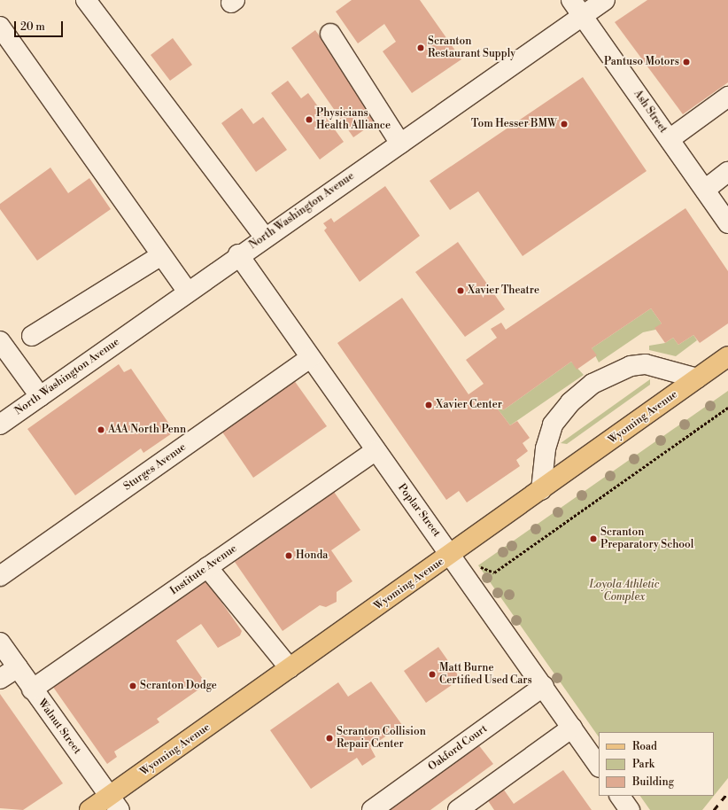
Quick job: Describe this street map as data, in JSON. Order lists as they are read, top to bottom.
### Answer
{
  "streets": {
    "main road": ["Wyoming Avenue"],
    "street": [
      "Ash Street",
      "North Washington Avenue",
      "Sturges Avenue",
      "Poplar Street",
      "Institute Avenue",
      "Walnut Street",
      "Oakford Court"
    ]
  },
  "crossings": [
    ["Ash Street", "North Washington Avenue"],
    ["North Washington Avenue", "Poplar Street"],
    ["Wyoming Avenue", "Poplar Street"],
    ["Wyoming Avenue", "Walnut Street"],
    ["Sturges Avenue", "Poplar Street"],
    ["Poplar Street", "Institute Avenue"],
    ["Poplar Street", "Oakford Court"],
    ["Institute Avenue", "Walnut Street"]
  ],
  "parks": ["Loyola Athletic Complex"],
  "places": [
    "Scranton Restaurant Supply",
    "Pantuso Motors",
    "Physicians Health Alliance",
    "Tom Hesser BMW",
    "Xavier Theatre",
    "Xavier Center",
    "AAA North Penn",
    "Scranton Preparatory School",
    "Honda",
    "Matt Burne Certified Used Cars",
    "Scranton Dodge",
    "Scranton Collision Repair Center"
  ],
  "legend": ["Road", "Park", "Building"],
  "scale_bar": "20 m"
}
